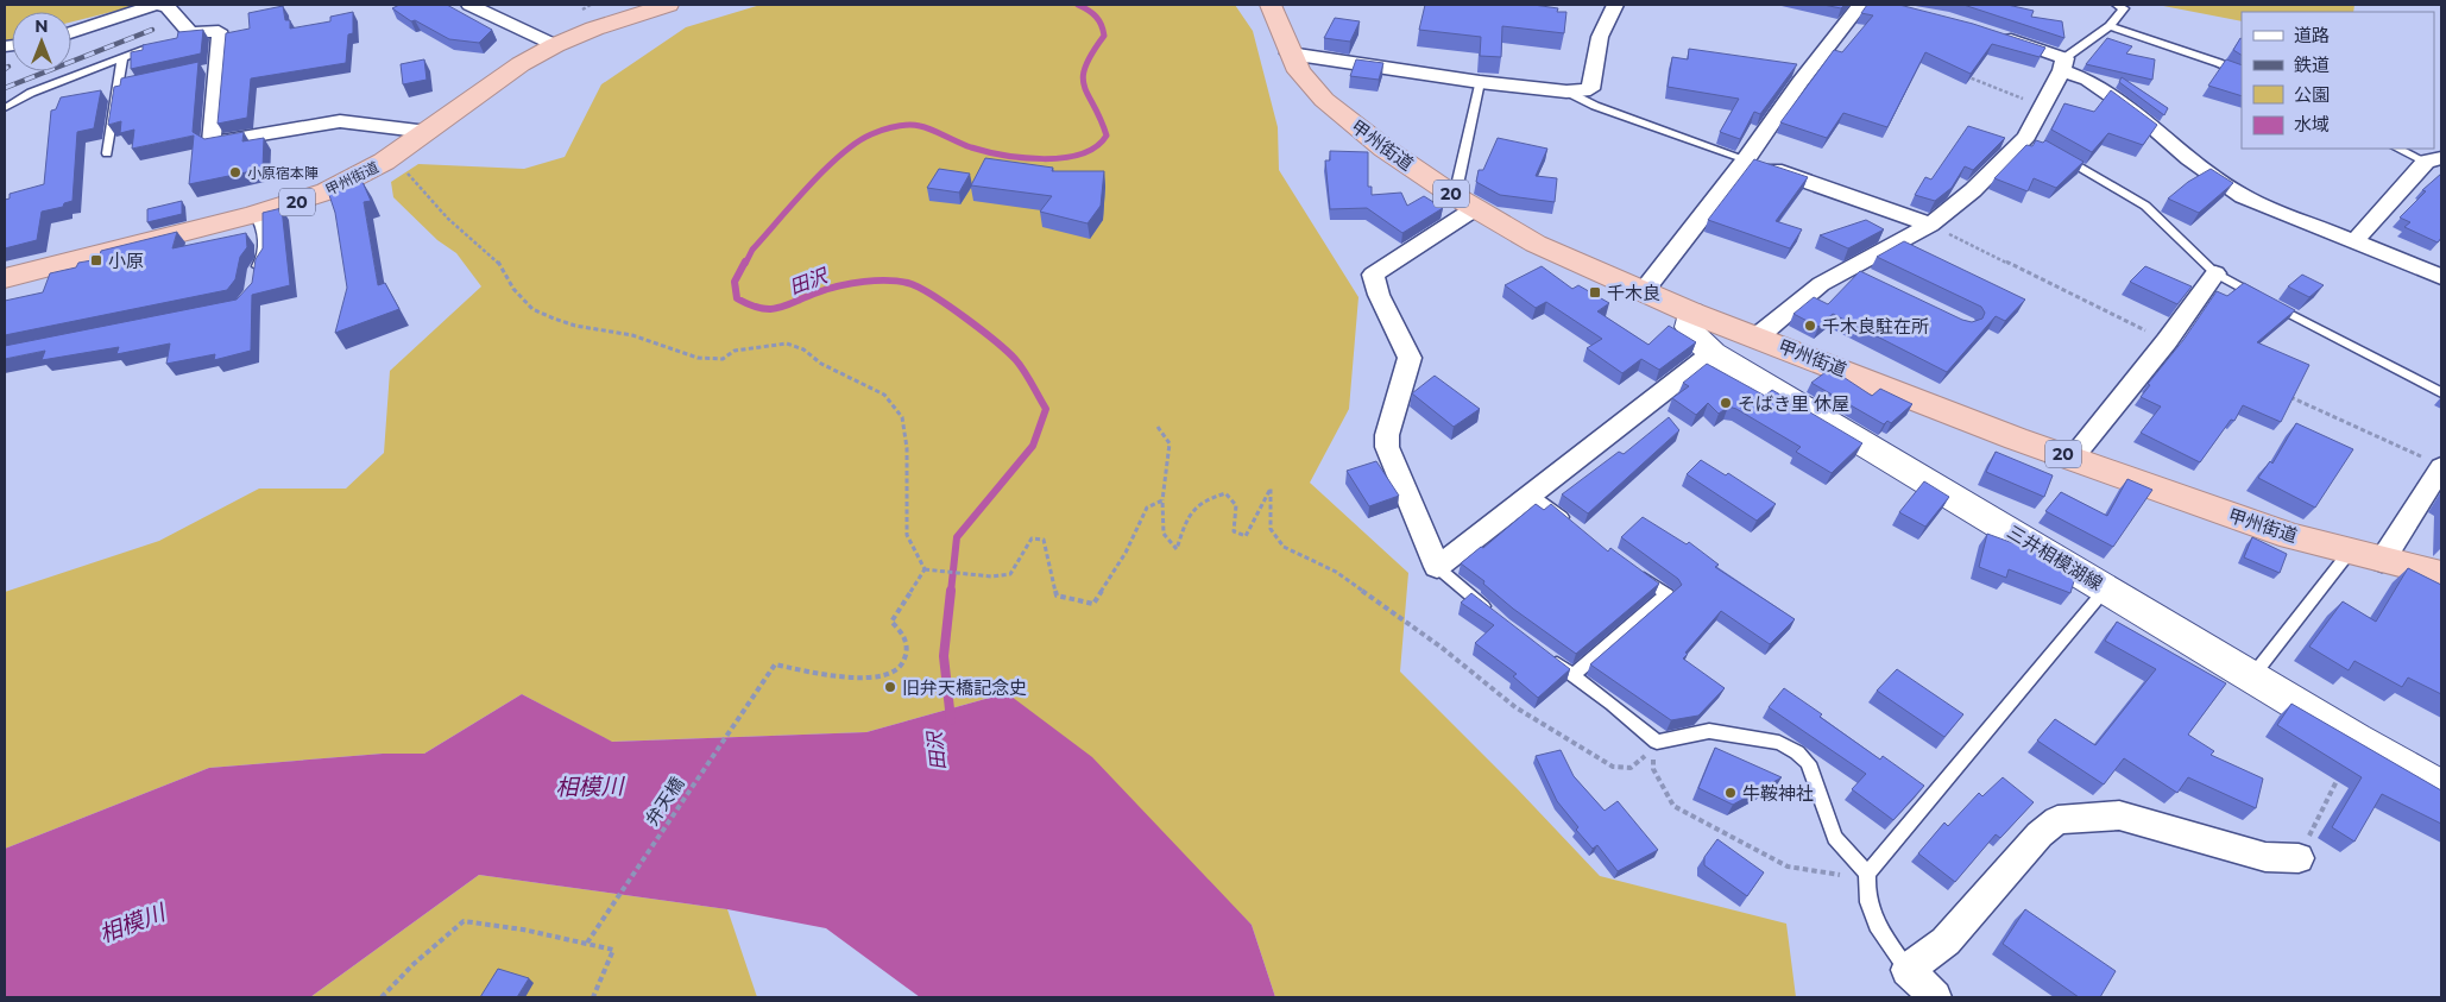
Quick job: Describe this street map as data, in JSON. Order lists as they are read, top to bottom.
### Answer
{
  "streets": {
    "highway": ["甲州街道", "20"],
    "main road": ["三井相模湖線"],
    "path": ["弁天橋"]
  },
  "crossings": [
    ["甲州街道", "三井相模湖線"]
  ],
  "water": ["田沢", "相模川"],
  "places": {
    "other": [
      "小原宿本陣",
      "千木良駐在所",
      "そばき里 休屋",
      "旧弁天橋記念史",
      "牛鞍神社"
    ],
    "transit": ["小原", "千木良"]
  },
  "legend": [
    "道路",
    "鉄道",
    "公園",
    "水域"
  ],
  "north": "top"
}
